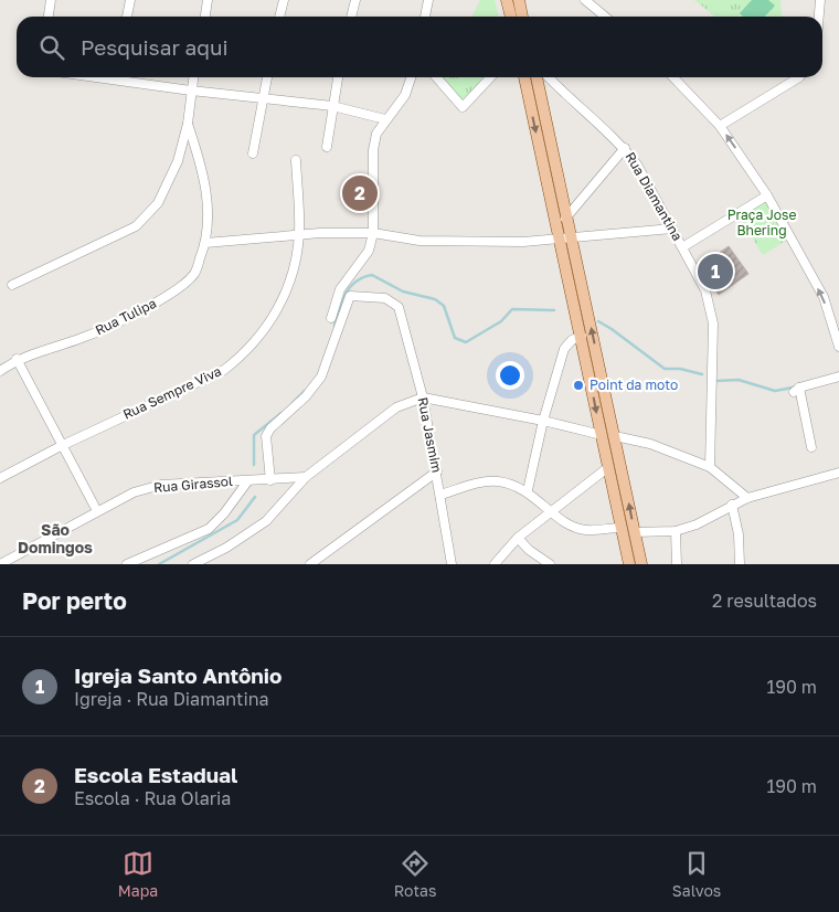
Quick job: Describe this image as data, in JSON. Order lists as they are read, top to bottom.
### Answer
{
  "streets": {
    "street": [
      "Rua Diamantina",
      "Rua Tulipa",
      "Rua Sempre Viva",
      "Rua Jasmim",
      "Rua Girassol"
    ]
  },
  "crossings": [
    ["Rua Jasmim", "Rua Girassol"]
  ],
  "districts": ["São Domingos"],
  "parks": ["Praça Jose Bhering"],
  "places": ["Point da moto"],
  "page": {
    "search": "Pesquisar aqui",
    "pins": ["2", "1"],
    "heading": ["Por perto", "2 resultados"],
    "list": [
      {
        "mark": "1",
        "name": "Igreja Santo Antônio",
        "note": "Igreja · Rua Diamantina",
        "value": "190 m"
      },
      {
        "mark": "2",
        "name": "Escola Estadual",
        "note": "Escola · Rua Olaria",
        "value": "190 m"
      }
    ],
    "nav": ["Mapa", "Rotas", "Salvos"]
  }
}
